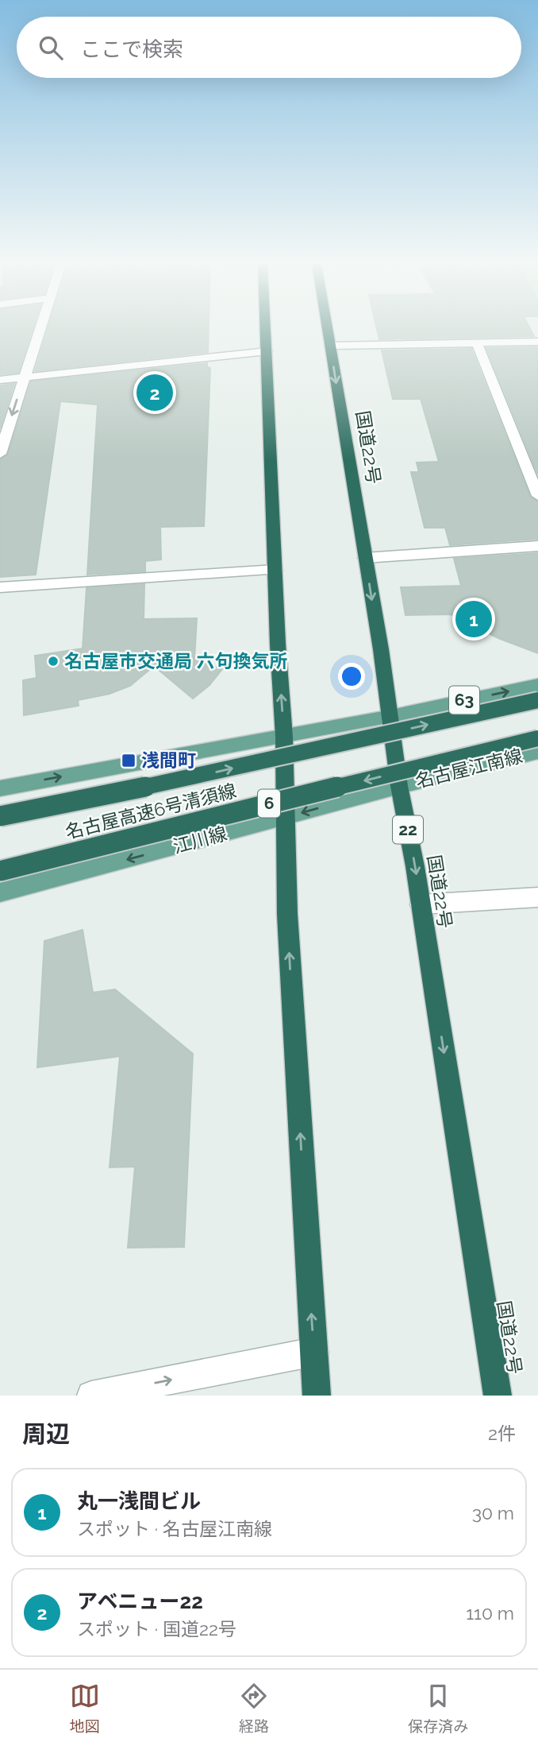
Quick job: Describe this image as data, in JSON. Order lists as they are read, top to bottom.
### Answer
{
  "streets": {
    "highway": [
      "国道22号",
      "6",
      "名古屋高速6号清須線",
      "22"
    ],
    "main road": ["63", "名古屋江南線", "江川線"]
  },
  "crossings": [
    ["国道22号", "63"],
    ["国道22号", "名古屋江南線"],
    ["国道22号", "江川線"],
    ["名古屋江南線", "江川線"]
  ],
  "places": {
    "other": ["名古屋市交通局 六句換気所"],
    "transit": ["浅間町"]
  },
  "page": {
    "search": "ここで検索",
    "pins": ["2", "1"],
    "heading": ["周辺", "2件"],
    "list": [
      {
        "mark": "1",
        "name": "丸一浅間ビル",
        "note": "スポット · 名古屋江南線",
        "value": "30 m"
      },
      {
        "mark": "2",
        "name": "アベニュー22",
        "note": "スポット · 国道22号",
        "value": "110 m"
      }
    ],
    "nav": ["地図", "経路", "保存済み"]
  }
}
